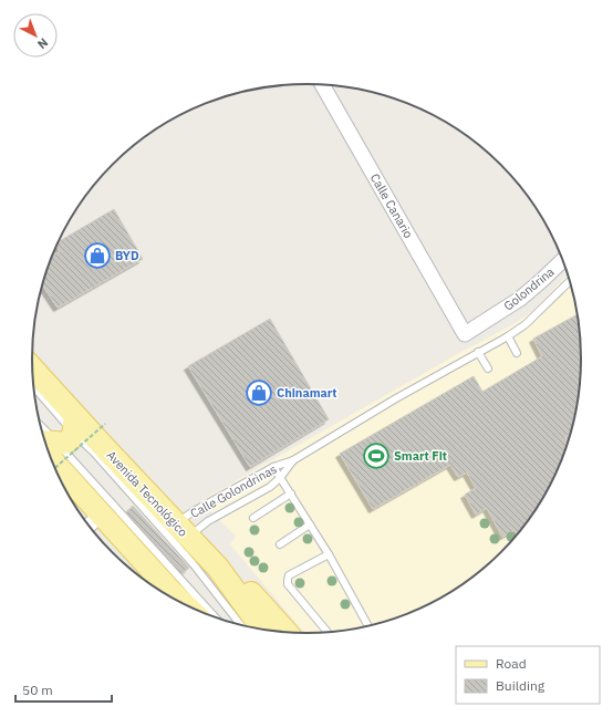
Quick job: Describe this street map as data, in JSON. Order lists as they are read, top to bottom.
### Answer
{
  "streets": {
    "main road": ["Avenida Tecnológico"],
    "street": ["Calle Canario", "Golondrina"],
    "lane": ["Calle Golondrinas"]
  },
  "crossings": [
    ["Calle Canario", "Golondrina"],
    ["Calle Golondrinas", "Avenida Tecnológico"]
  ],
  "places": {
    "shop": ["BYD", "Chinamart"],
    "sports": ["Smart Fit"]
  },
  "legend": ["Road", "Building"],
  "scale_bar": "50 m",
  "north": "bottom right"
}
